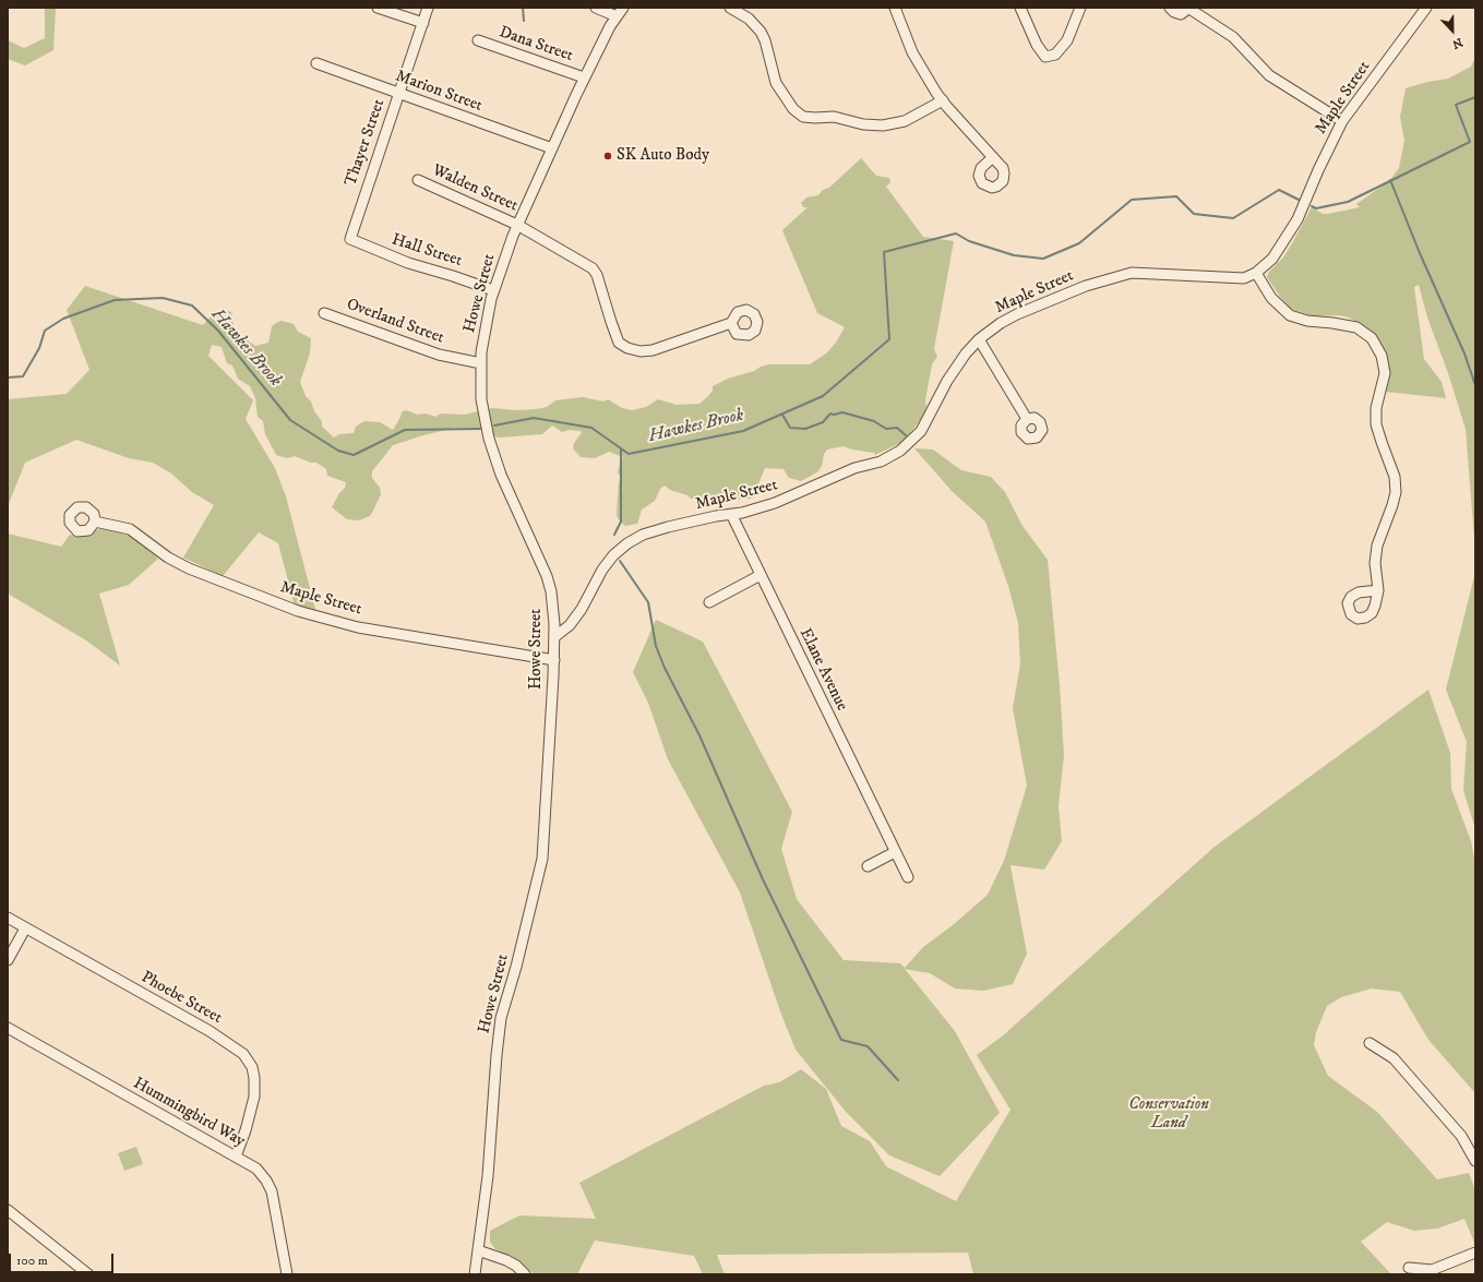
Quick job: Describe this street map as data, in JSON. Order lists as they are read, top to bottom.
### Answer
{
  "streets": {
    "street": [
      "Dana Street",
      "Marion Street",
      "Maple Street",
      "Thayer Street",
      "Walden Street",
      "Hall Street",
      "Howe Street",
      "Overland Street",
      "Elane Avenue",
      "Phoebe Street",
      "Hummingbird Way"
    ]
  },
  "crossings": [
    ["Dana Street", "Howe Street"],
    ["Marion Street", "Thayer Street"],
    ["Marion Street", "Howe Street"],
    ["Maple Street", "Howe Street"],
    ["Maple Street", "Elane Avenue"],
    ["Thayer Street", "Hall Street"],
    ["Walden Street", "Howe Street"],
    ["Hall Street", "Howe Street"],
    ["Howe Street", "Overland Street"],
    ["Phoebe Street", "Hummingbird Way"]
  ],
  "water": ["Hawkes Brook"],
  "parks": ["Conservation Land"],
  "places": ["SK Auto Body"],
  "scale_bar": "100 m",
  "north": "bottom"
}
